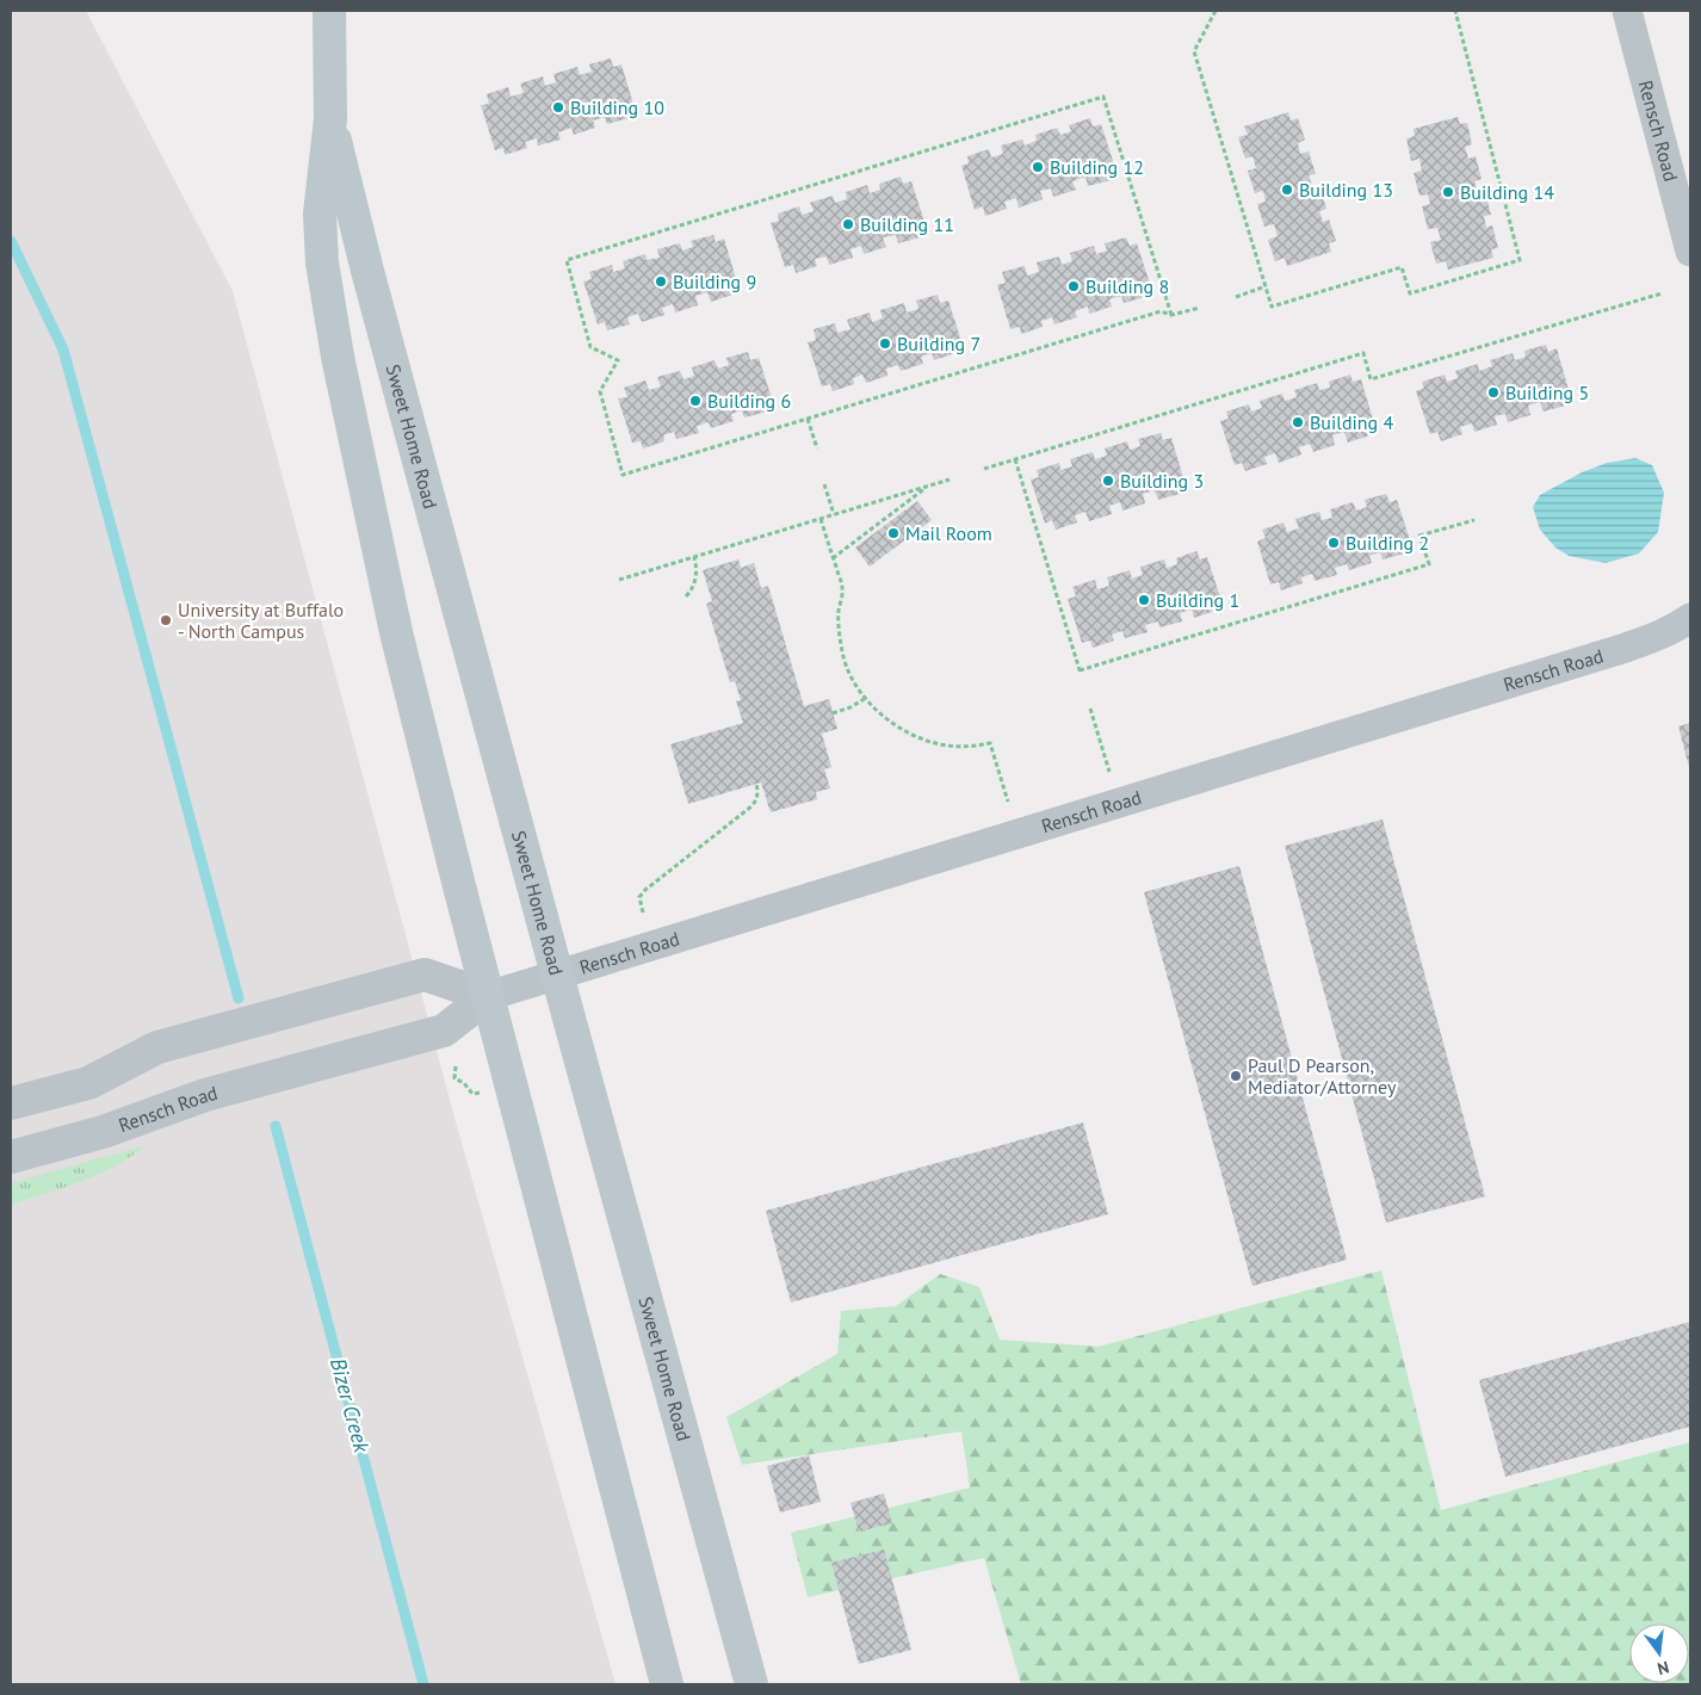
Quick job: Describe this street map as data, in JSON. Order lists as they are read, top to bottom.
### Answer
{
  "streets": {
    "main road": ["Sweet Home Road"],
    "street": ["Rensch Road"]
  },
  "crossings": [
    ["Rensch Road", "Sweet Home Road"]
  ],
  "water": ["Bizer Creek"],
  "places": [
    "Building 10",
    "Building 12",
    "Building 13",
    "Building 14",
    "Building 11",
    "Building 9",
    "Building 8",
    "Building 7",
    "Building 5",
    "Building 6",
    "Building 4",
    "Building 3",
    "Mail Room",
    "Building 2",
    "Building 1",
    "University at Buffalo - North Campus",
    "Paul D Pearson, Mediator/Attorney"
  ],
  "north": "bottom"
}
